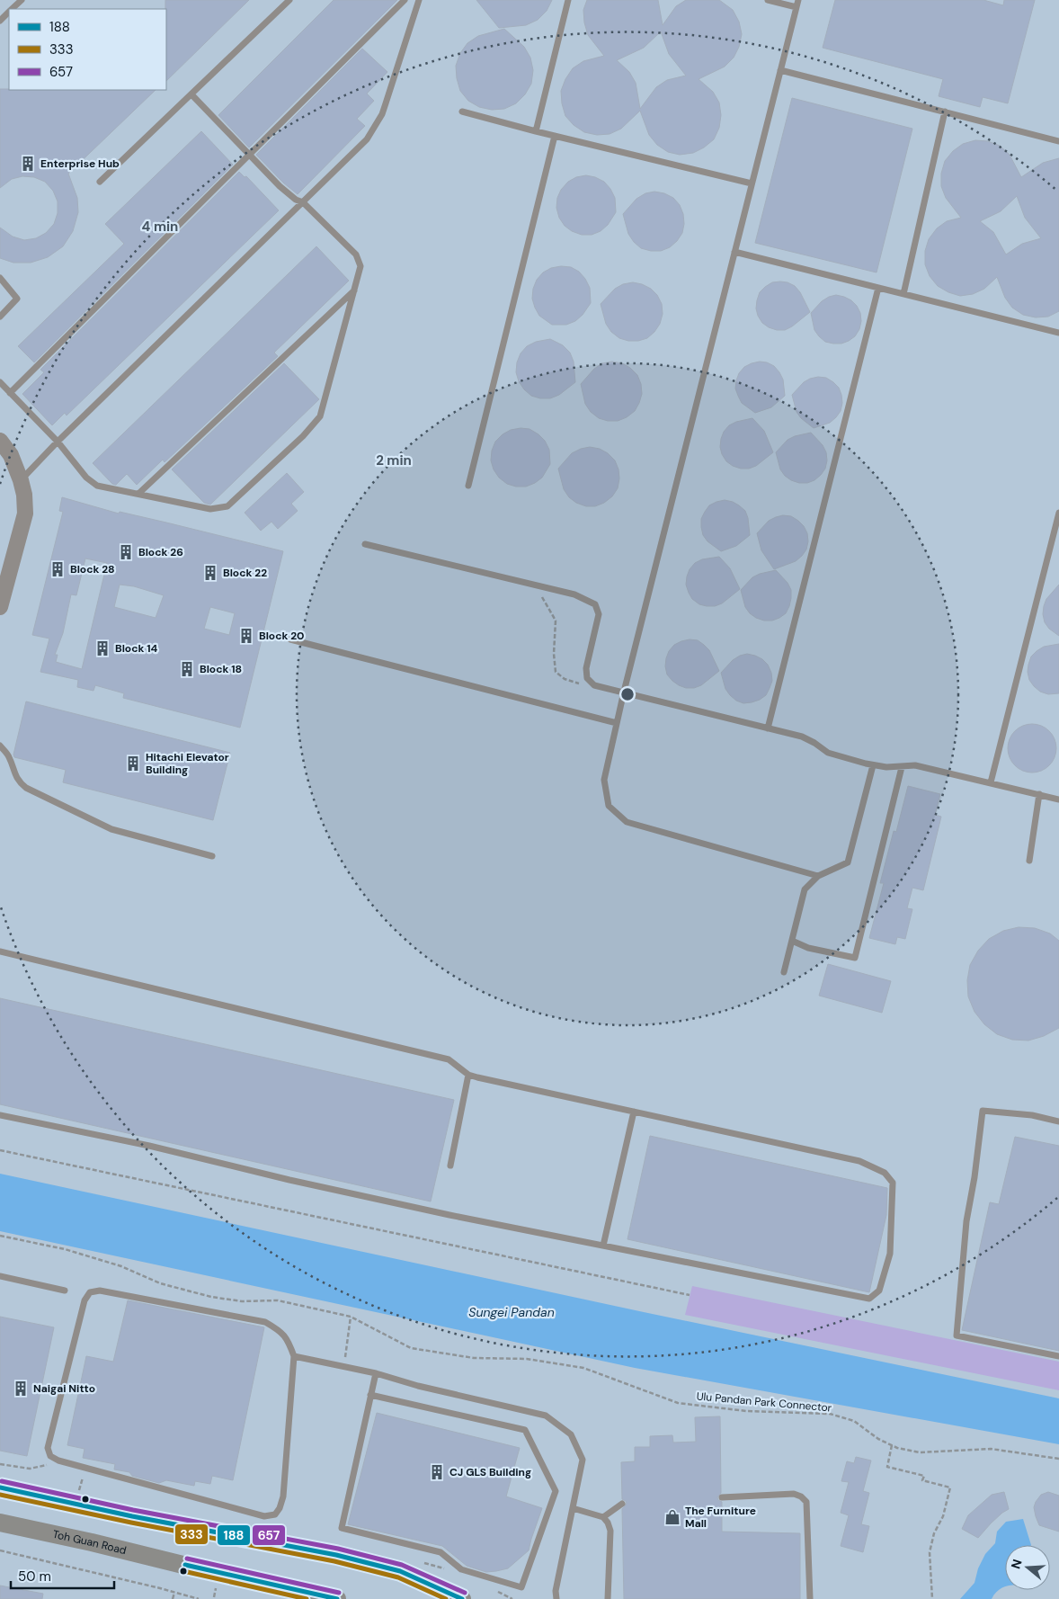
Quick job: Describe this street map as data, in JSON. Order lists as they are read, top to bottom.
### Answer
{
  "streets": {
    "main road": ["Toh Guan Road"],
    "path": ["Ulu Pandan Park Connector"]
  },
  "water": ["Sungei Pandan"],
  "places": {
    "building": [
      "Enterprise Hub",
      "Block 26",
      "Block 28",
      "Block 22",
      "Block 20",
      "Block 14",
      "Block 18",
      "Hitachi Elevator Building",
      "Naigai Nitto",
      "CJ GLS Building"
    ],
    "shop": ["The Furniture Mall"]
  },
  "lines": ["transit line 657", "transit line 188", "transit line 333"],
  "legend": ["188", "333", "657"],
  "scale_bar": "50 m",
  "north": "left",
  "rings": ["4 min", "2 min"]
}
